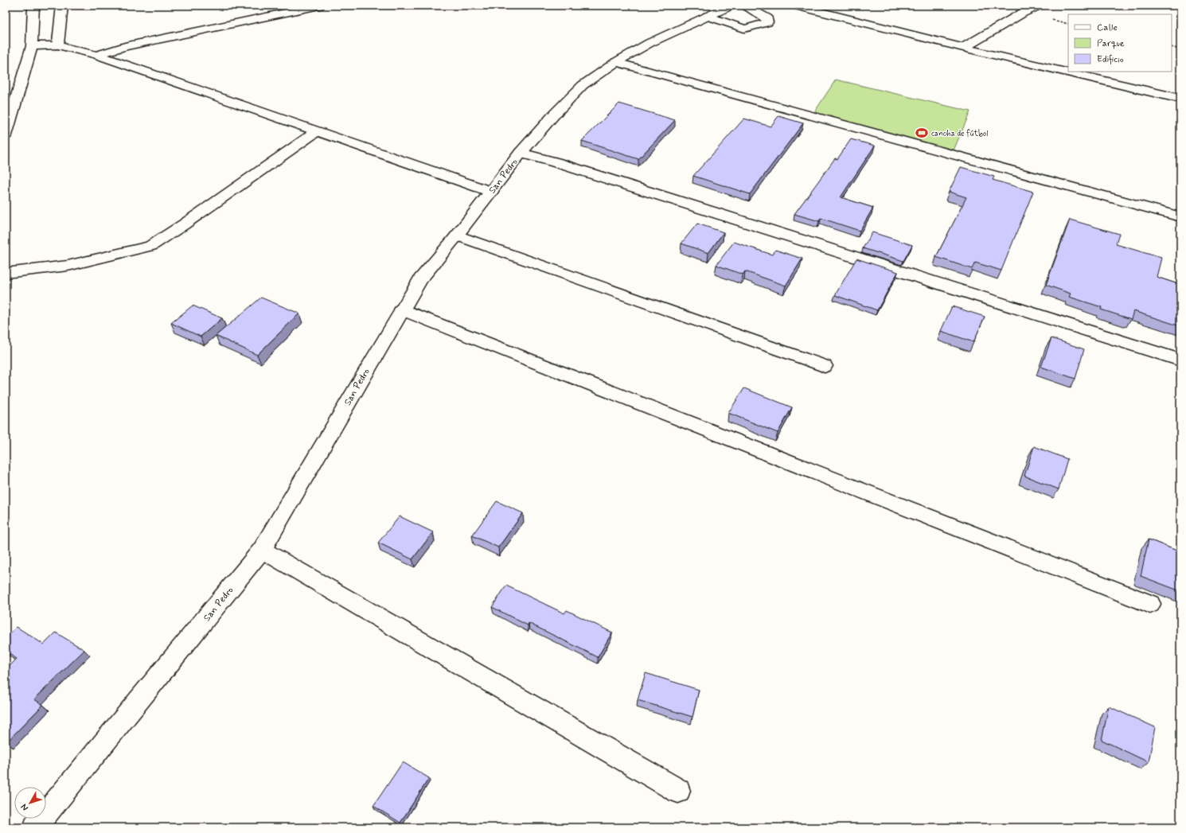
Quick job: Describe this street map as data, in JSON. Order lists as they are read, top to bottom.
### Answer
{
  "streets": {
    "street": ["San Pedro"]
  },
  "places": {
    "sports": ["cancha de fútbol"]
  },
  "legend": ["Calle", "Parque", "Edificio"],
  "north": "bottom left"
}
